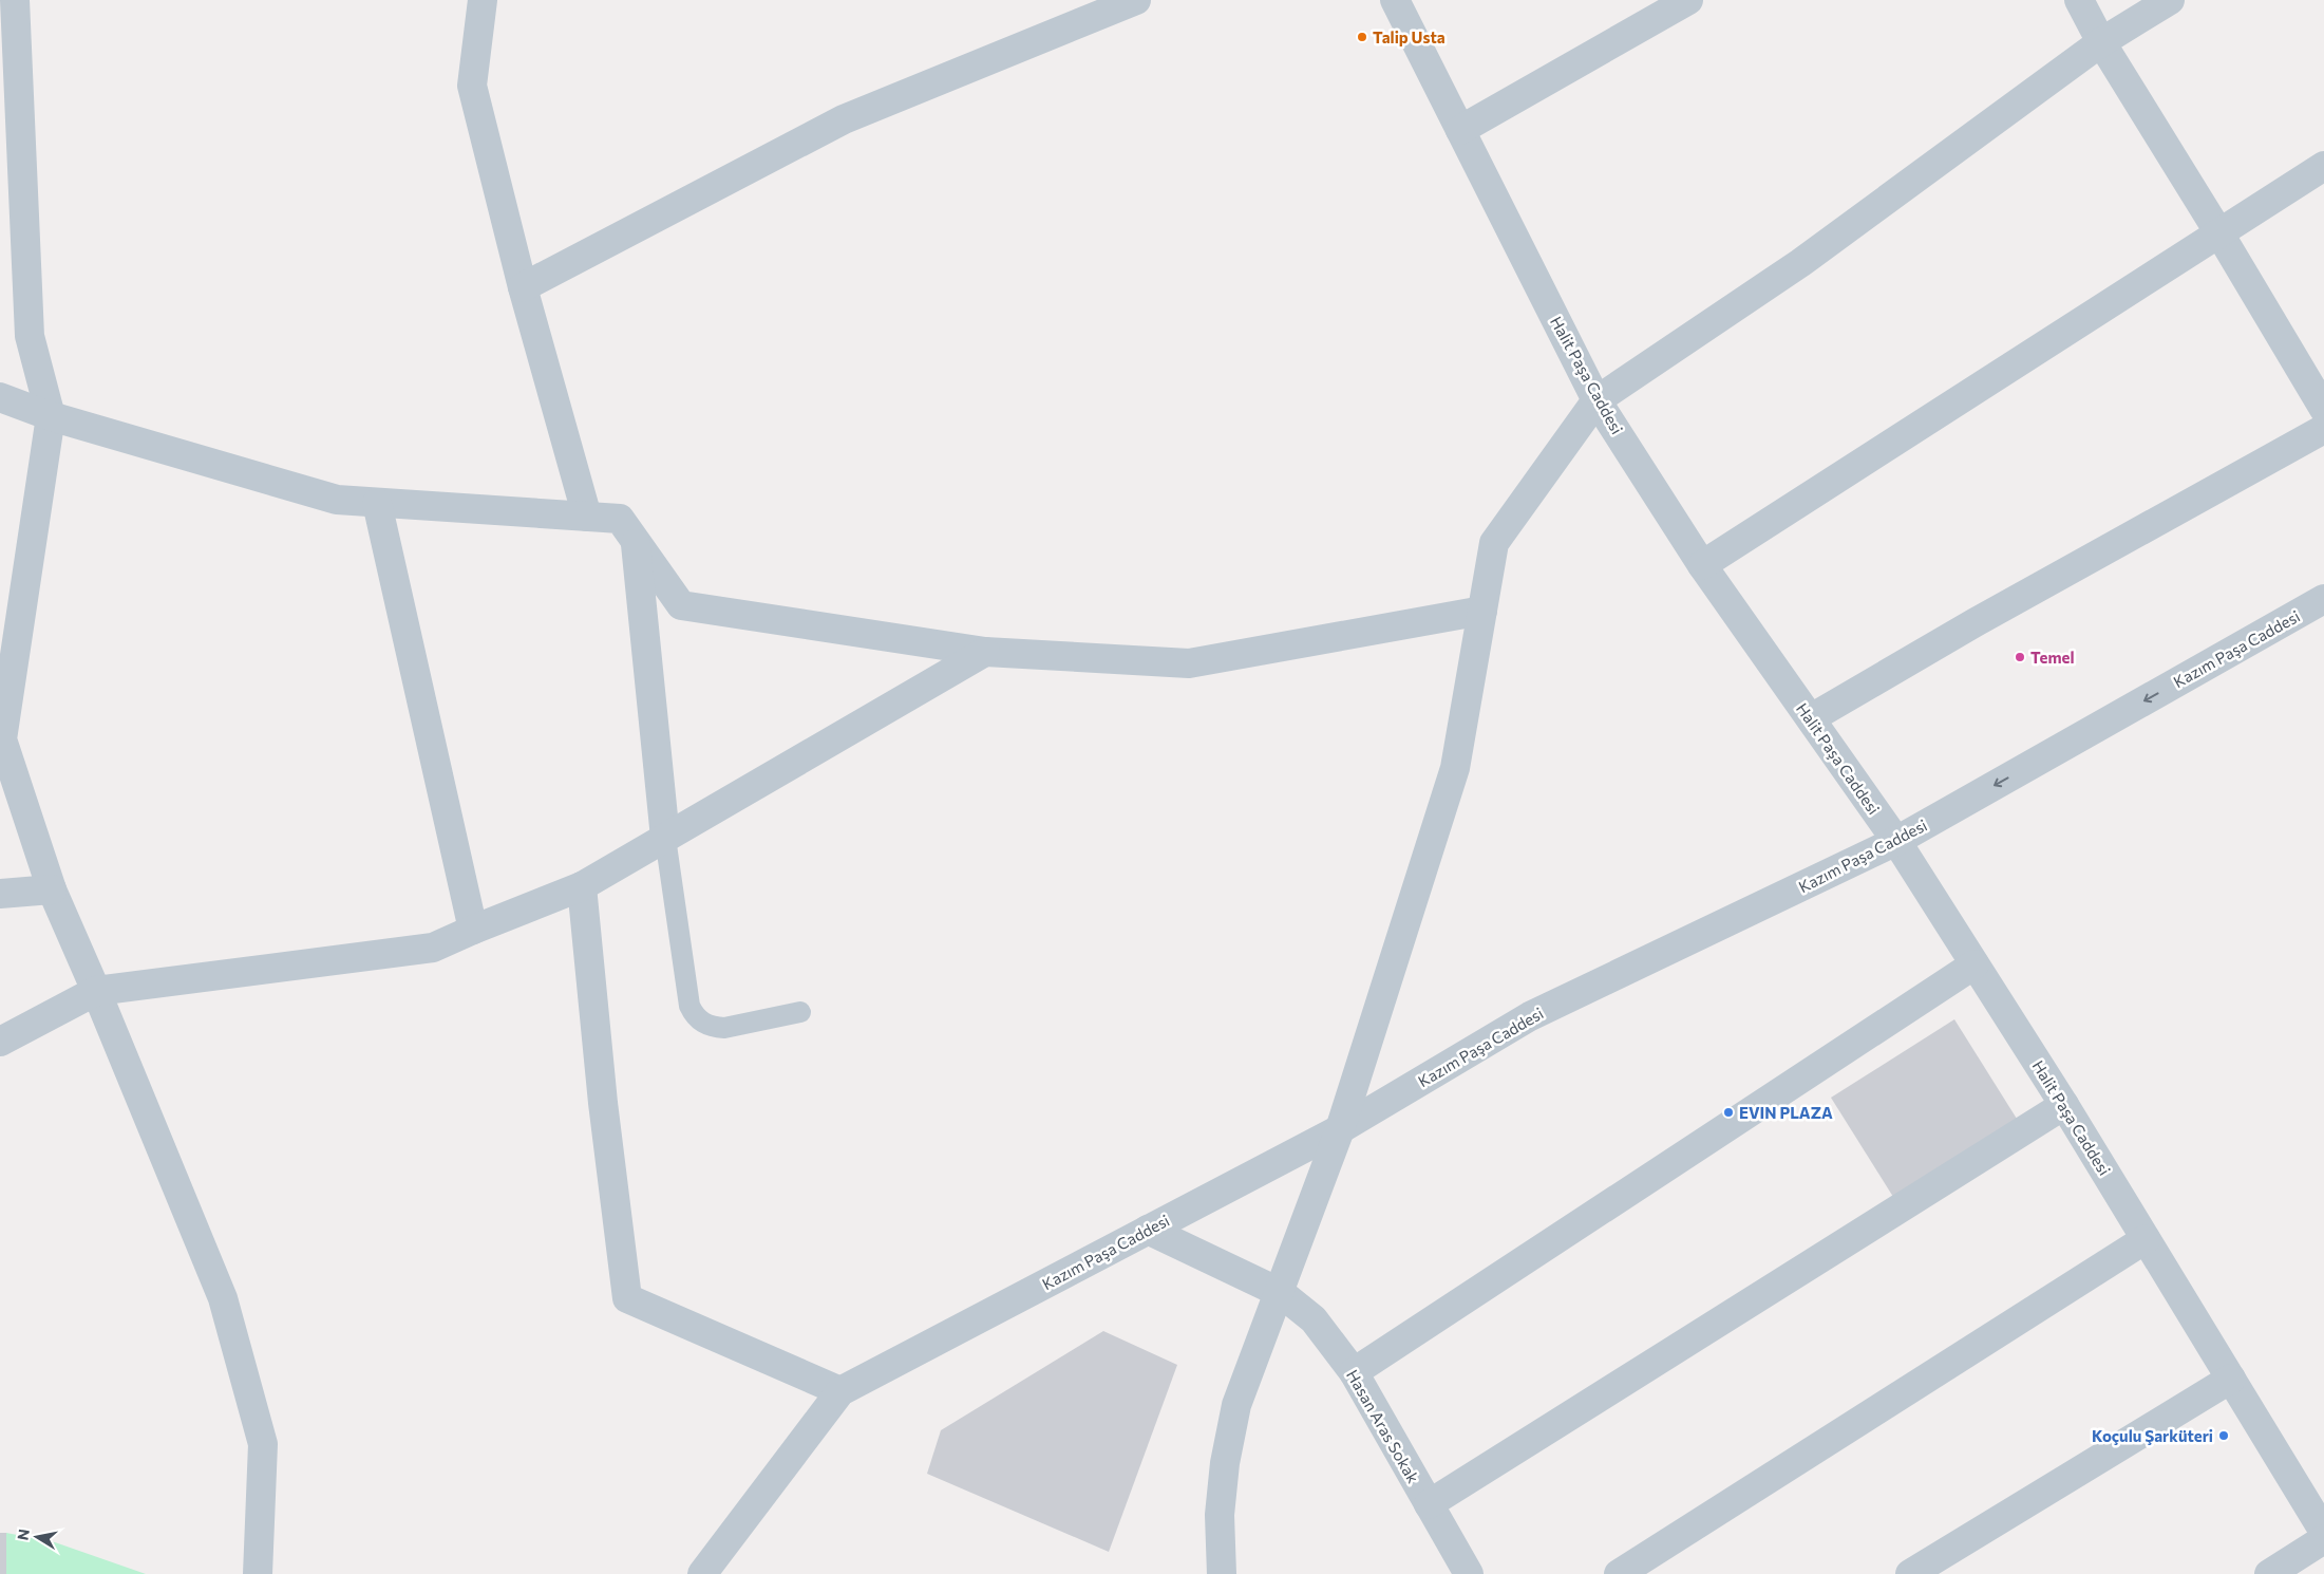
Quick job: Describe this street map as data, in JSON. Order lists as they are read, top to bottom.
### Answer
{
  "streets": {
    "street": ["Halit Paşa Caddesi", "Kazım Paşa Caddesi", "Hasan Aras Sokak"]
  },
  "crossings": [
    ["Halit Paşa Caddesi", "Kazım Paşa Caddesi"],
    ["Kazım Paşa Caddesi", "Hasan Aras Sokak"]
  ],
  "places": [
    "Talip Usta",
    "Temel",
    "EVIN PLAZA",
    "Koçulu Şarküteri"
  ],
  "north": "left"
}
